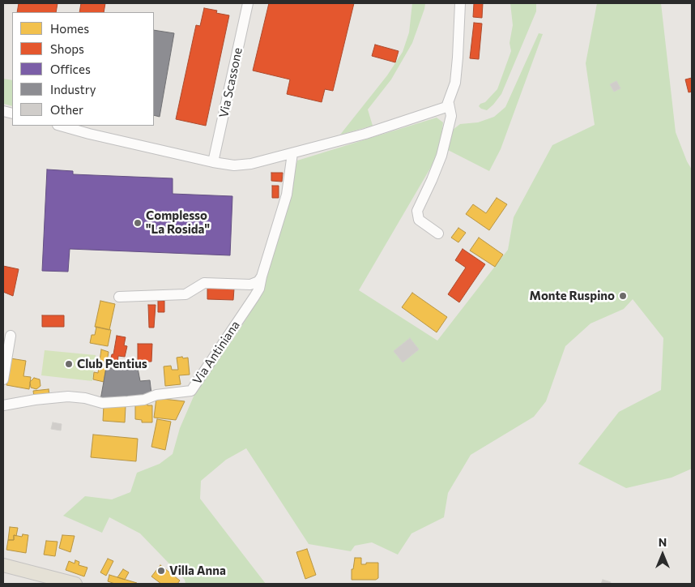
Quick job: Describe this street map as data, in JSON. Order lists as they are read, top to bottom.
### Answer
{
  "streets": {
    "street": ["Via Scassone", "Via Antiniana"]
  },
  "places": [
    "Complesso \"La Rosida\"",
    "Monte Ruspino",
    "Club Pentius",
    "Villa Anna"
  ],
  "legend": [
    "Homes",
    "Shops",
    "Offices",
    "Industry",
    "Other"
  ],
  "north": "top"
}
